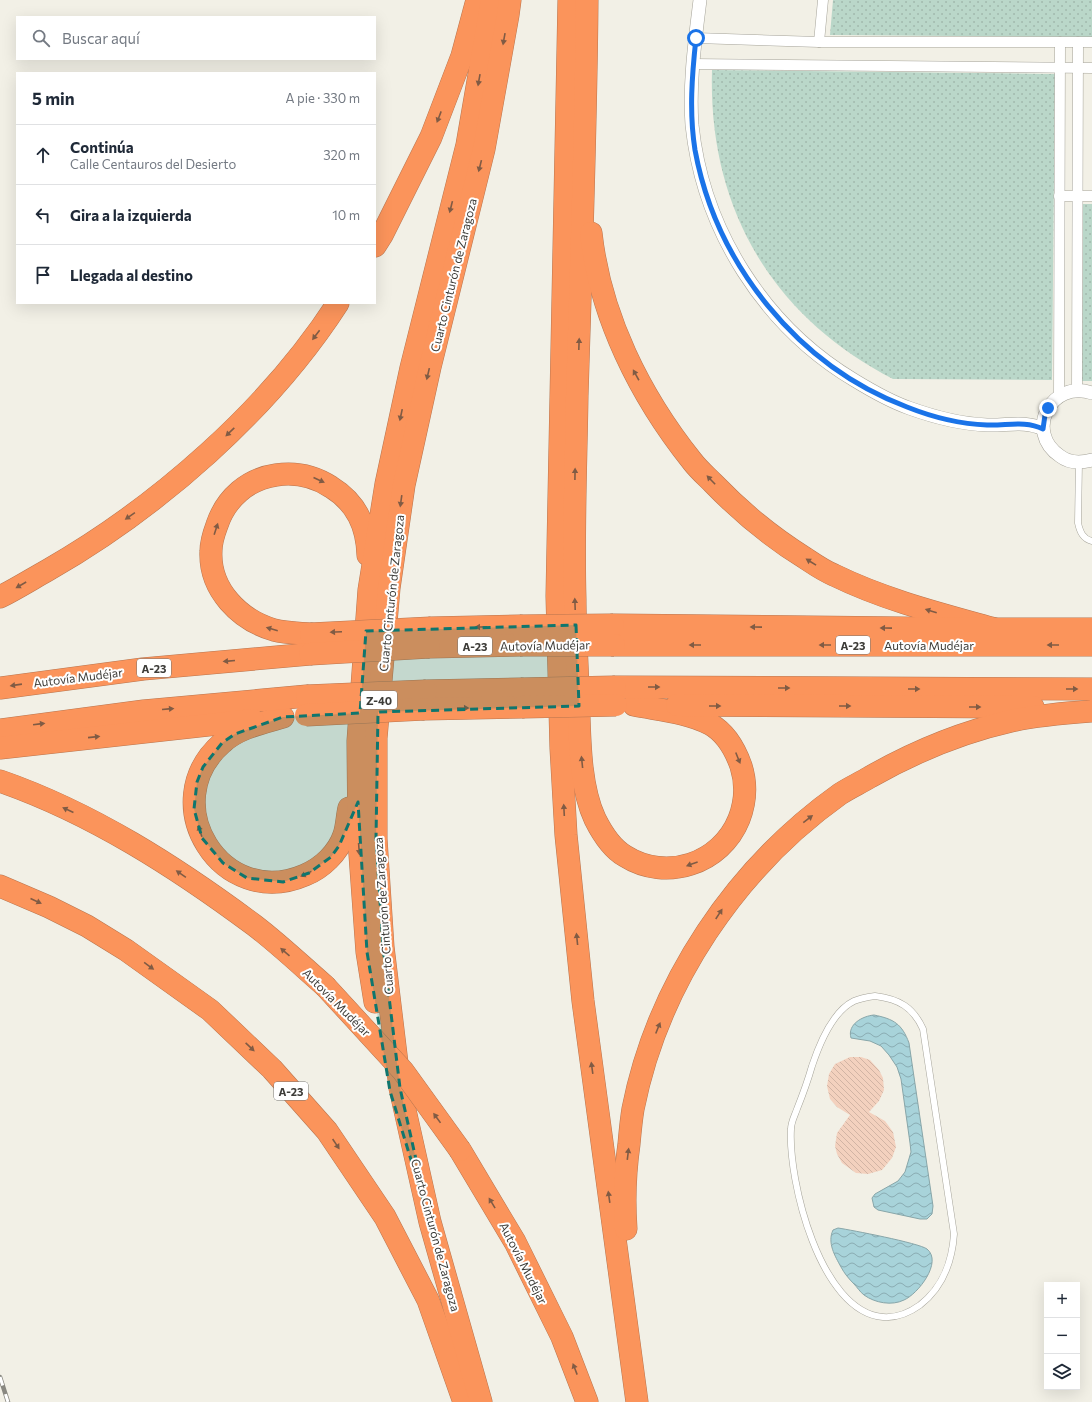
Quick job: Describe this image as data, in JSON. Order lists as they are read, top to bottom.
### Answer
{
  "streets": {
    "highway": [
      "Cuarto Cinturón de Zaragoza",
      "Autovía Mudéjar",
      "A-23",
      "Z-40"
    ]
  },
  "page": {
    "search": "Buscar aquí",
    "heading": ["5 min", "A pie · 330 m"],
    "list": [
      ["Continúa", "Calle Centauros del Desierto", "320 m"],
      ["Gira a la izquierda", "10 m"],
      "Llegada al destino"
    ],
    "map_buttons": ["+", "−"]
  }
}
